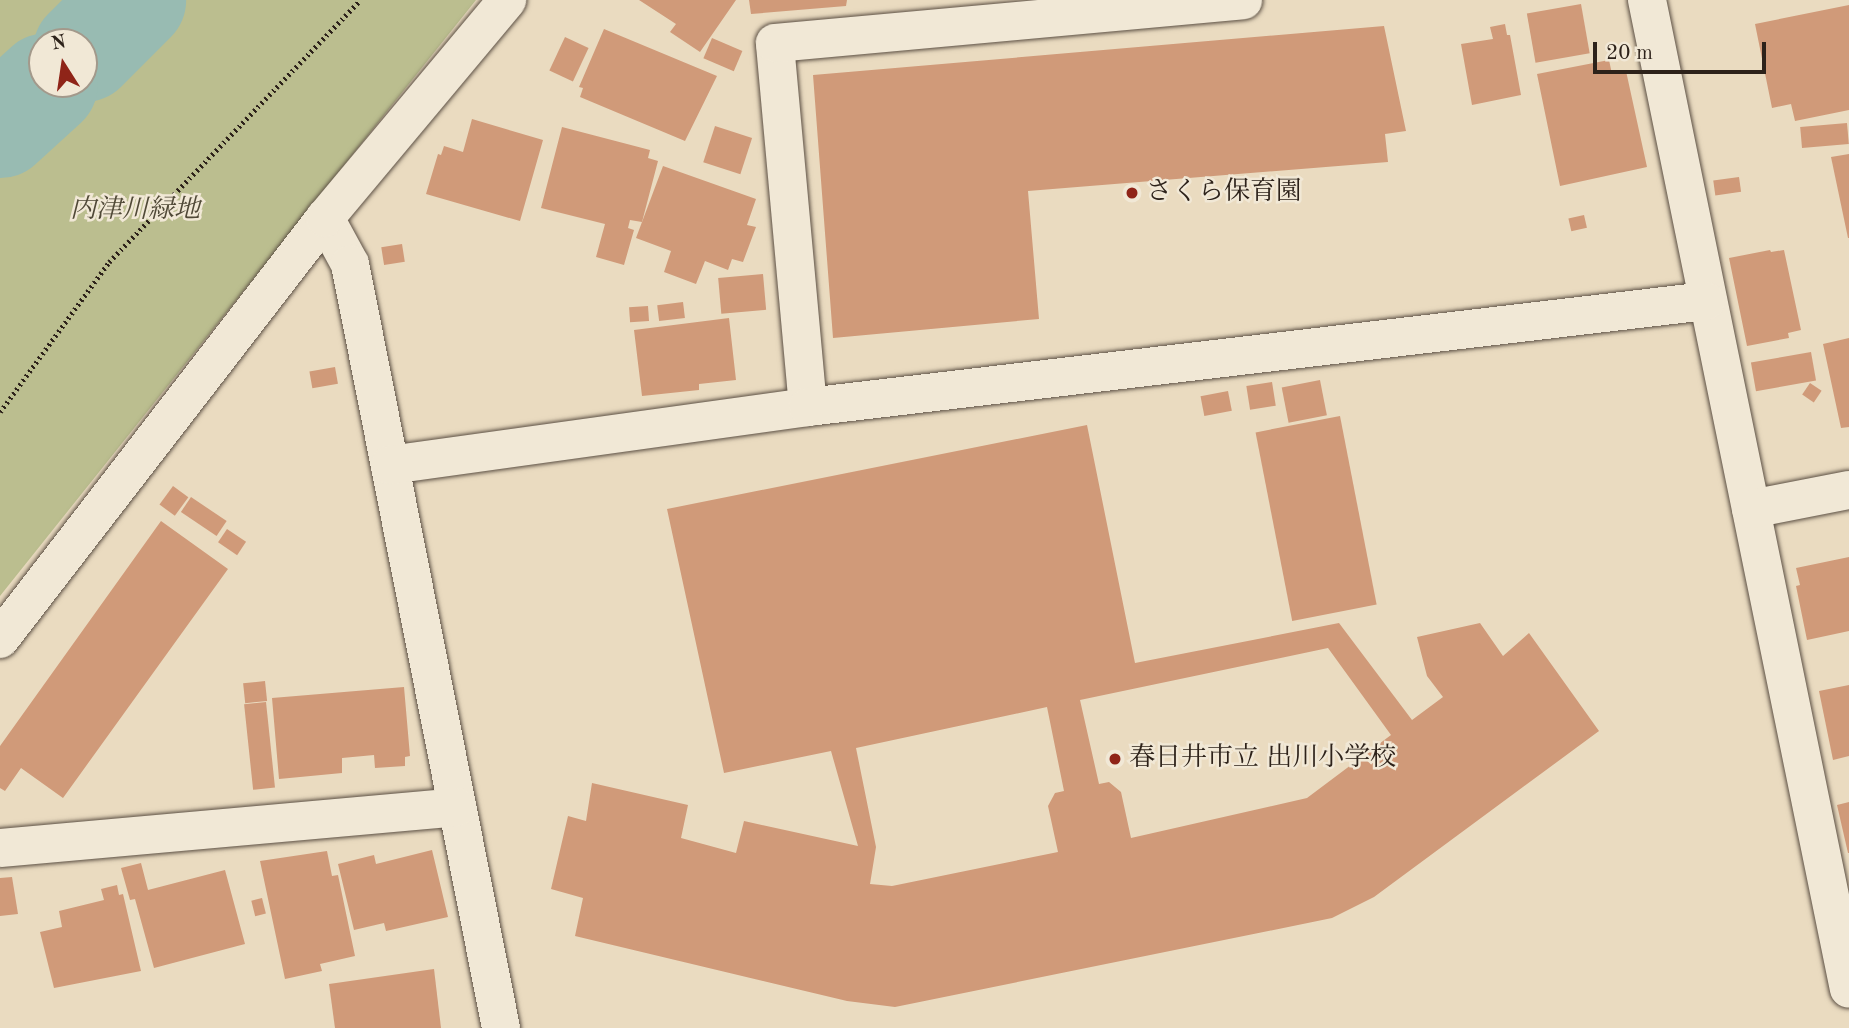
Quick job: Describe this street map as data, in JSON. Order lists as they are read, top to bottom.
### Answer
{
  "parks": ["内津川緑地"],
  "places": ["さくら保育園", "春日井市立 出川小学校"],
  "scale_bar": "20 m",
  "north": "top"
}
